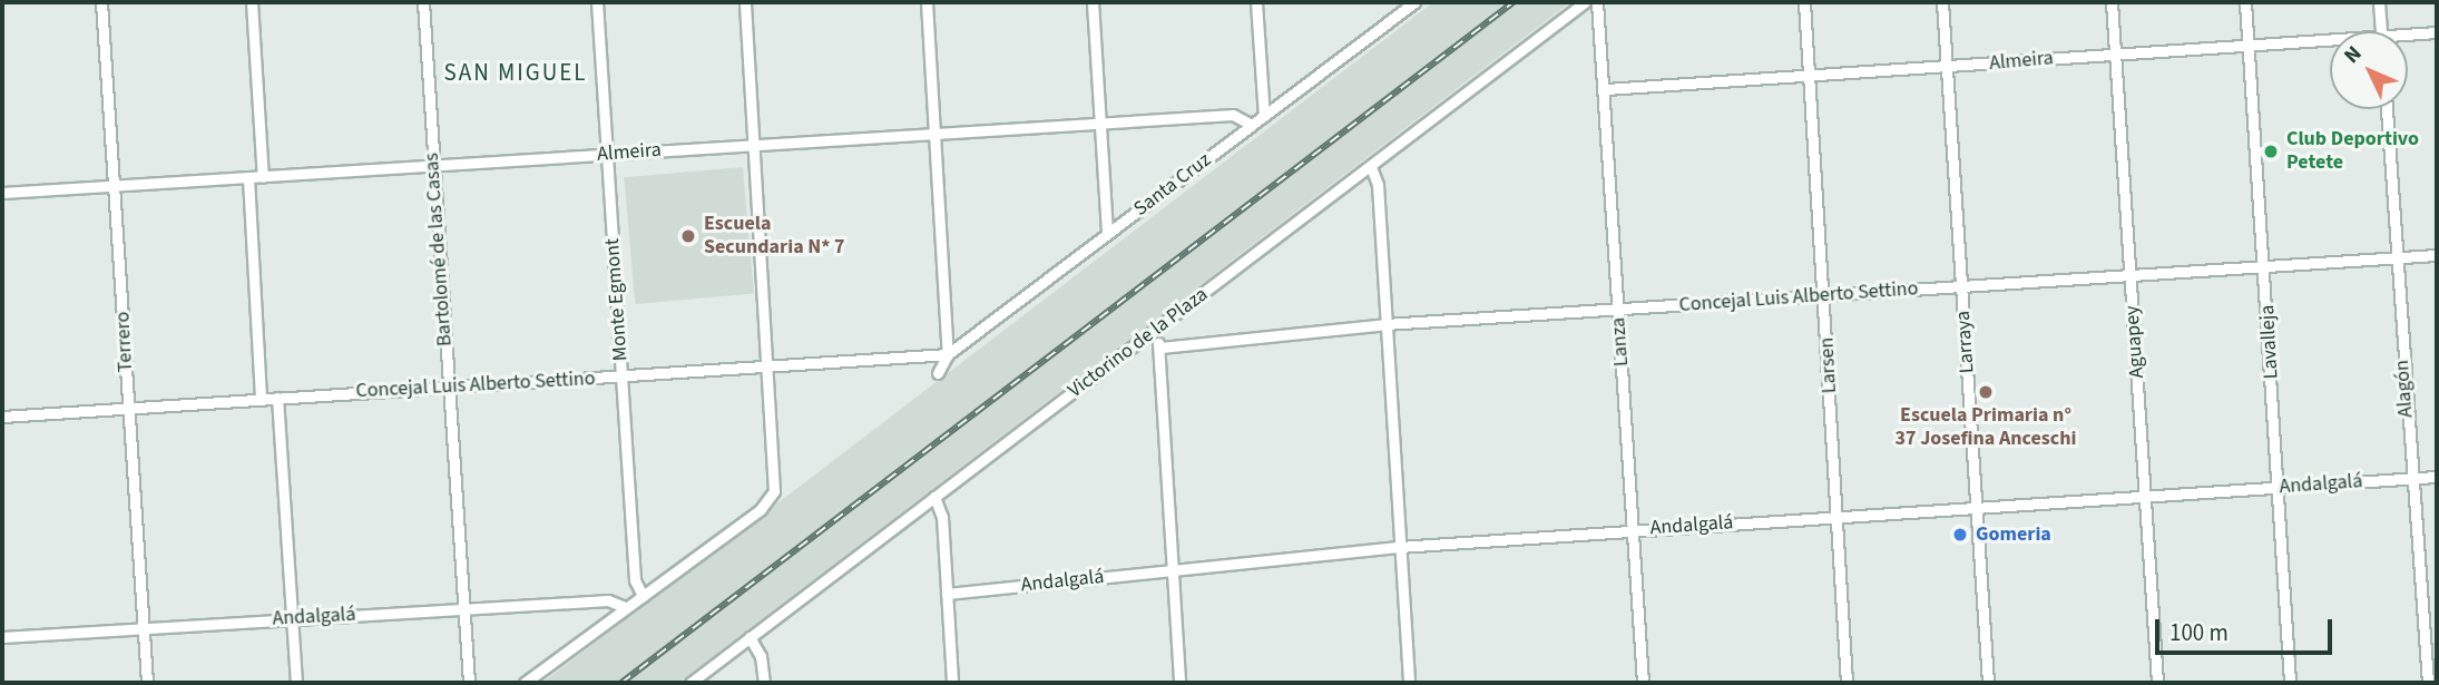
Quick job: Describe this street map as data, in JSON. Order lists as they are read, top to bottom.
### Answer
{
  "streets": {
    "street": [
      "Almeira",
      "Santa Cruz",
      "Bartolomé de las Casas",
      "Concejal Luis Alberto Settino",
      "Monte Egmont",
      "Terrero",
      "Lanza",
      "Larraya",
      "Aguapey",
      "Lavalleja",
      "Victorino de la Plaza",
      "Larsen",
      "Alagón",
      "Andalgalá"
    ]
  },
  "crossings": [
    ["Almeira", "Santa Cruz"],
    ["Almeira", "Bartolomé de las Casas"],
    ["Almeira", "Monte Egmont"],
    ["Almeira", "Terrero"],
    ["Almeira", "Lanza"],
    ["Almeira", "Larraya"],
    ["Almeira", "Aguapey"],
    ["Almeira", "Lavalleja"],
    ["Almeira", "Larsen"],
    ["Santa Cruz", "Concejal Luis Alberto Settino"],
    ["Bartolomé de las Casas", "Concejal Luis Alberto Settino"],
    ["Bartolomé de las Casas", "Andalgalá"],
    ["Concejal Luis Alberto Settino", "Monte Egmont"],
    ["Concejal Luis Alberto Settino", "Terrero"],
    ["Concejal Luis Alberto Settino", "Lanza"],
    ["Concejal Luis Alberto Settino", "Larraya"],
    ["Concejal Luis Alberto Settino", "Aguapey"],
    ["Concejal Luis Alberto Settino", "Lavalleja"],
    ["Concejal Luis Alberto Settino", "Larsen"],
    ["Concejal Luis Alberto Settino", "Alagón"],
    ["Terrero", "Andalgalá"],
    ["Lanza", "Andalgalá"],
    ["Larraya", "Andalgalá"],
    ["Aguapey", "Andalgalá"],
    ["Lavalleja", "Andalgalá"],
    ["Larsen", "Andalgalá"],
    ["Alagón", "Andalgalá"]
  ],
  "districts": ["SAN MIGUEL"],
  "places": [
    "Club Deportivo Petete",
    "Escuela Secundaria N* 7",
    "Escuela Primaria n° 37 Josefina Anceschi",
    "Gomeria"
  ],
  "scale_bar": "100 m",
  "north": "top left"
}
